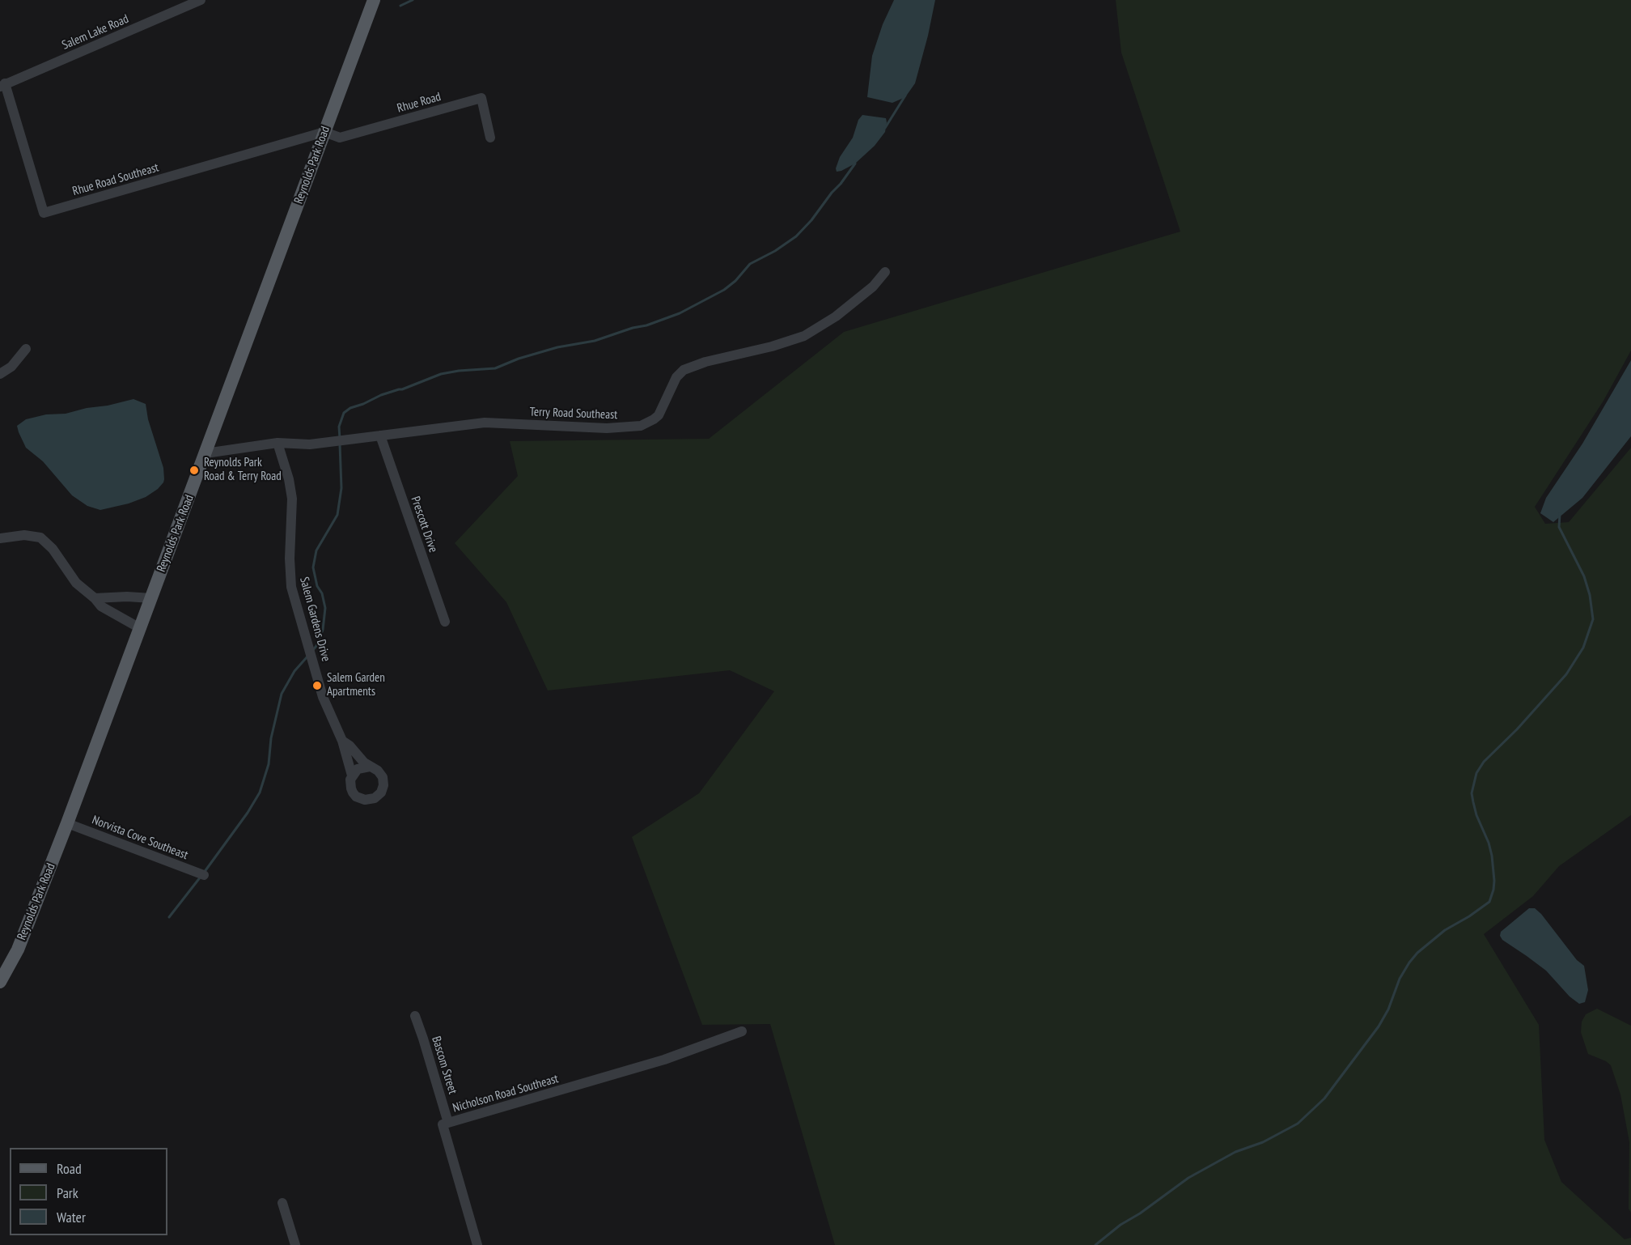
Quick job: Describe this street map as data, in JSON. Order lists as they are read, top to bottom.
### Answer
{
  "streets": {
    "main road": ["Reynolds Park Road"],
    "street": [
      "Salem Lake Road",
      "Rhue Road",
      "Rhue Road Southeast",
      "Terry Road Southeast",
      "Prescott Drive",
      "Salem Gardens Drive",
      "Norvista Cove Southeast",
      "Bascom Street",
      "Nicholson Road Southeast"
    ]
  },
  "crossings": [
    ["Salem Lake Road", "Rhue Road Southeast"],
    ["Rhue Road", "Reynolds Park Road"],
    ["Rhue Road", "Rhue Road Southeast"],
    ["Reynolds Park Road", "Rhue Road Southeast"],
    ["Reynolds Park Road", "Terry Road Southeast"],
    ["Reynolds Park Road", "Norvista Cove Southeast"],
    ["Terry Road Southeast", "Prescott Drive"],
    ["Terry Road Southeast", "Salem Gardens Drive"],
    ["Bascom Street", "Nicholson Road Southeast"]
  ],
  "places": ["Reynolds Park Road & Terry Road", "Salem Garden Apartments"],
  "legend": ["Road", "Park", "Water"]
}
